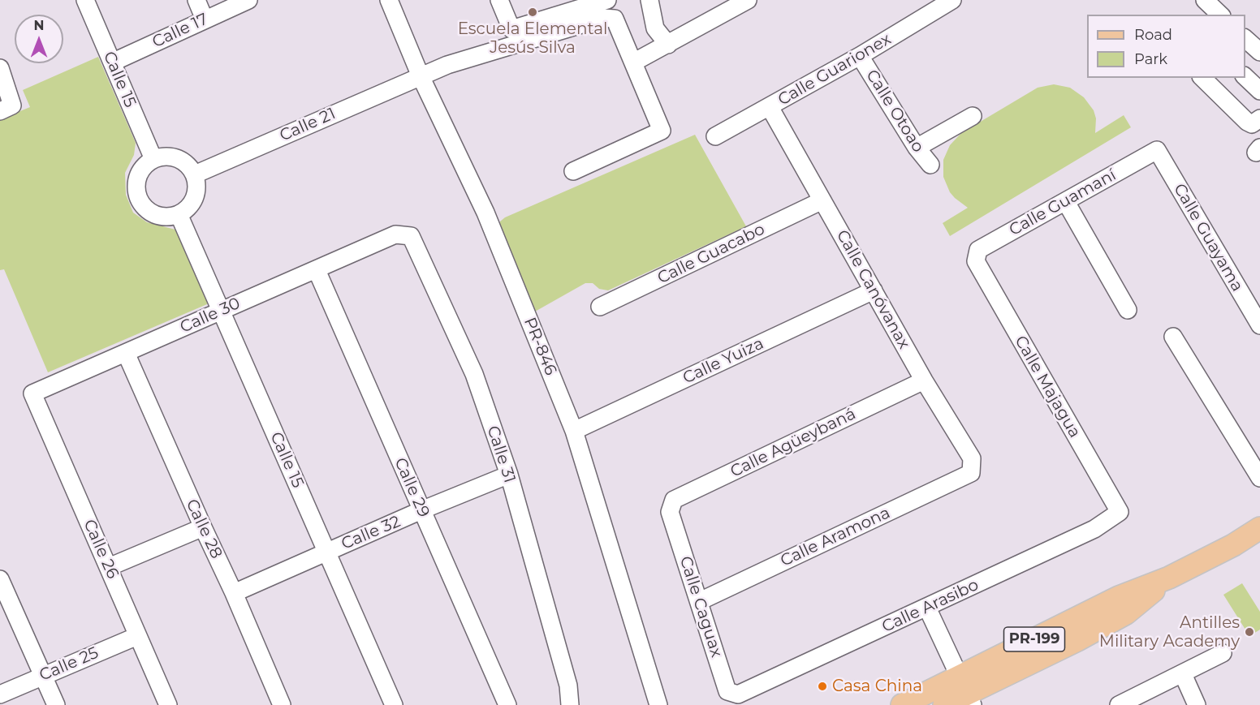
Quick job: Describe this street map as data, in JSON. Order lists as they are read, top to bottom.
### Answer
{
  "streets": {
    "main road": ["PR-199"],
    "street": [
      "Calle 17",
      "Calle Guarionex",
      "Calle 15",
      "Calle Otoao",
      "Calle 21",
      "Calle Guamaní",
      "Calle Guayama",
      "Calle Guacabo",
      "Calle Canóvanax",
      "Calle 30",
      "PR-846",
      "Calle Yuiza",
      "Calle Majagua",
      "Calle Agüeybaná",
      "Calle 31",
      "Calle 29",
      "Calle 28",
      "Calle 32",
      "Calle Aramona",
      "Calle 26",
      "Calle Arasibo",
      "Calle Caguax",
      "Calle 25"
    ]
  },
  "crossings": [
    ["Calle 17", "Calle 15"],
    ["Calle Guarionex", "Calle Otoao"],
    ["Calle Guarionex", "Calle Canóvanax"],
    ["Calle 15", "Calle 21"],
    ["Calle 15", "Calle 30"],
    ["Calle 15", "Calle 32"],
    ["Calle 21", "PR-846"],
    ["Calle Guamaní", "Calle Guayama"],
    ["Calle Guamaní", "Calle Majagua"],
    ["Calle Guacabo", "Calle Canóvanax"],
    ["Calle Canóvanax", "Calle Yuiza"],
    ["Calle Canóvanax", "Calle Agüeybaná"],
    ["Calle Canóvanax", "Calle Aramona"],
    ["Calle 30", "Calle 31"],
    ["Calle 30", "Calle 29"],
    ["Calle 30", "Calle 28"],
    ["Calle 30", "Calle 26"],
    ["PR-846", "Calle Yuiza"],
    ["Calle Majagua", "Calle Arasibo"],
    ["Calle Agüeybaná", "Calle Caguax"],
    ["Calle 31", "Calle 32"],
    ["Calle 29", "Calle 32"],
    ["Calle 28", "Calle 32"],
    ["Calle Aramona", "Calle Caguax"],
    ["Calle 26", "Calle 25"],
    ["Calle Arasibo", "Calle Caguax"]
  ],
  "places": ["Escuela Elemental Jesús Silva", "Antilles Military Academy", "Casa China"],
  "legend": ["Road", "Park"],
  "north": "top"
}
